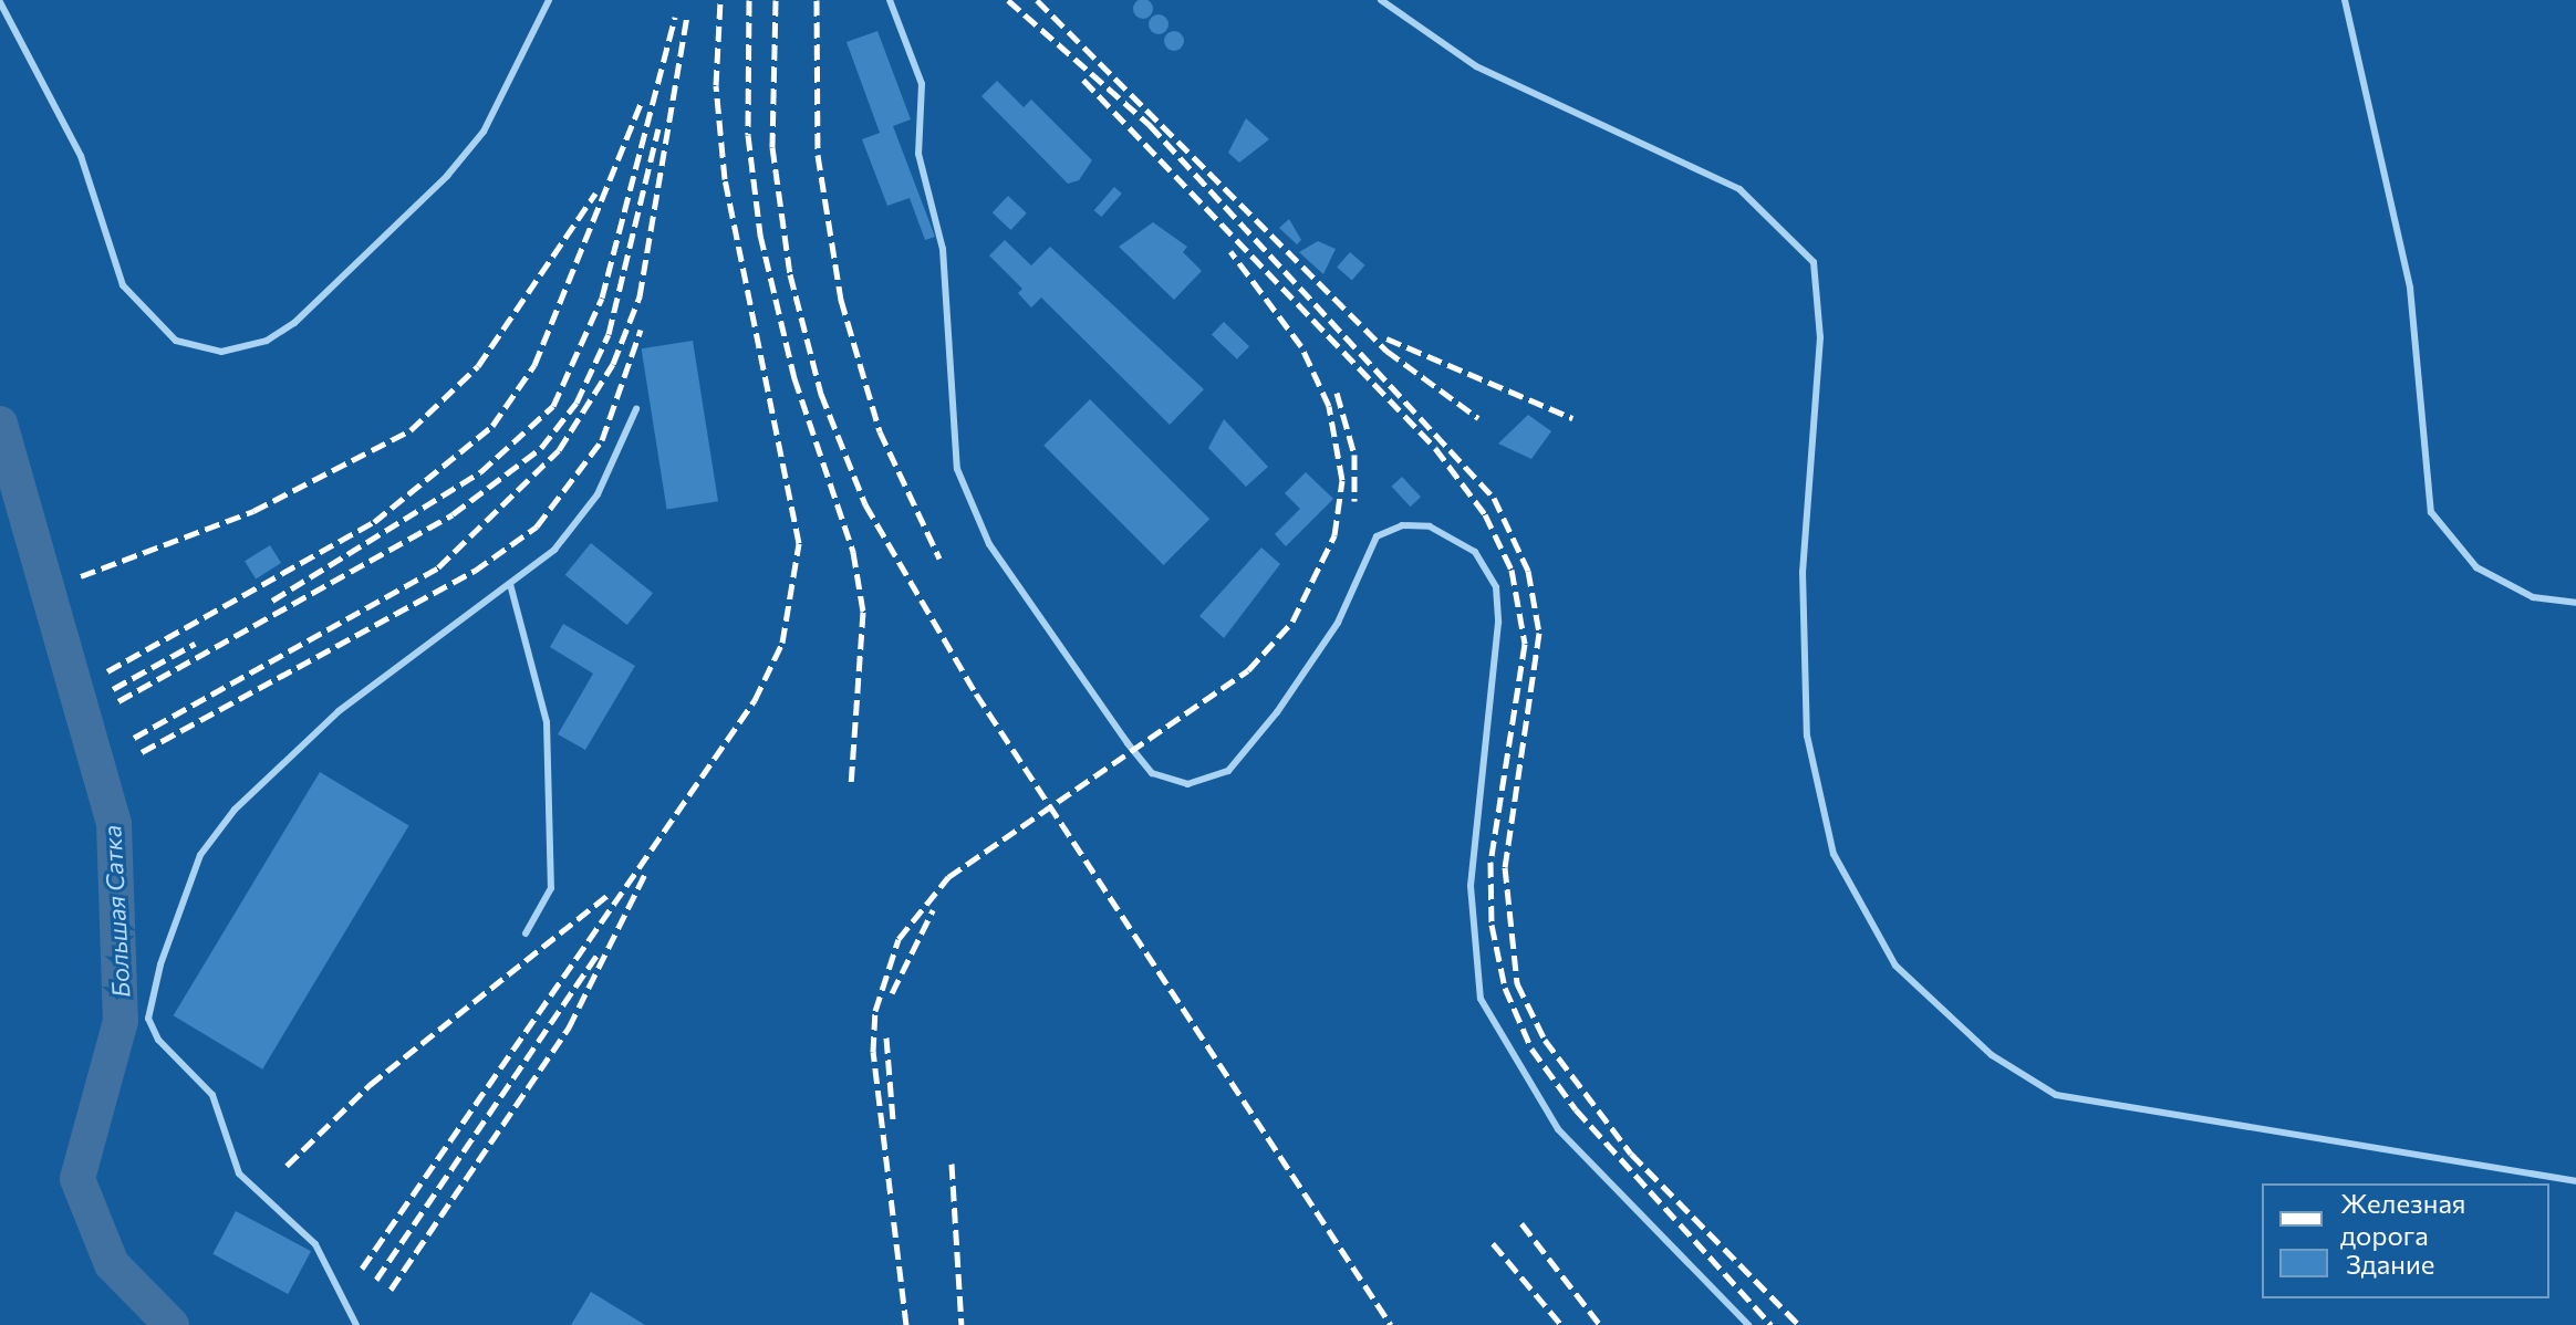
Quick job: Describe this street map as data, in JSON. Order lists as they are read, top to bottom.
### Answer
{
  "water": ["Большая Сатка"],
  "legend": ["Железная дорога", "Здание"]
}
